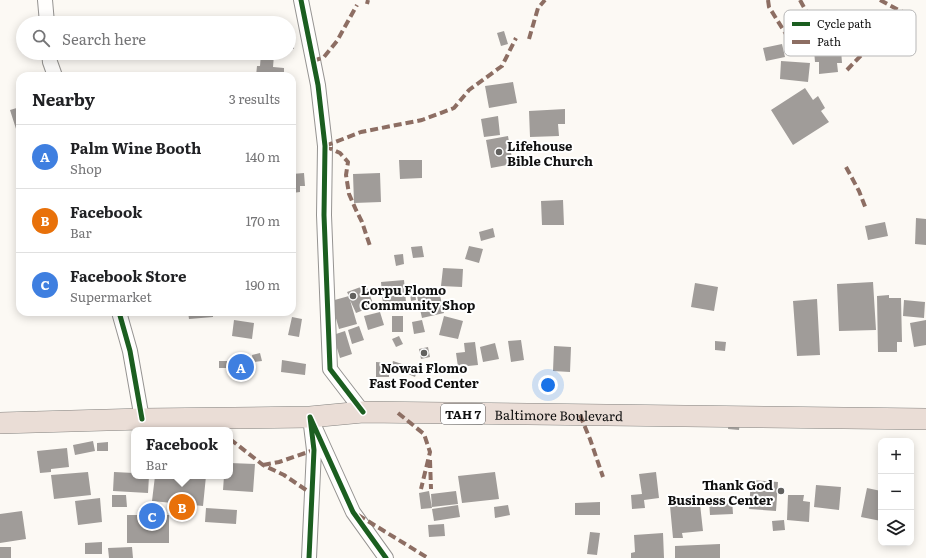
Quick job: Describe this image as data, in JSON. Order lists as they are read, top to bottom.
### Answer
{
  "streets": {
    "highway": ["TAH 7", "Baltimore Boulevard"]
  },
  "places": [
    "Lifehouse Bible Church",
    "Lorpu Flomo Community Shop",
    "Nowai Flomo Fast Food Center",
    "Thank God Business Center"
  ],
  "legend": ["Cycle path", "Path"],
  "page": {
    "search": "Search here",
    "heading": ["Nearby", "3 results"],
    "list": [
      {
        "mark": "A",
        "name": "Palm Wine Booth",
        "note": "Shop",
        "value": "140 m"
      },
      {
        "mark": "B",
        "name": "Facebook",
        "note": "Bar",
        "value": "170 m"
      },
      {
        "mark": "C",
        "name": "Facebook Store",
        "note": "Supermarket",
        "value": "190 m"
      }
    ],
    "pins": ["A", "B", "C"],
    "popup": ["Facebook", "Bar"],
    "map_buttons": ["+", "−"]
  }
}
